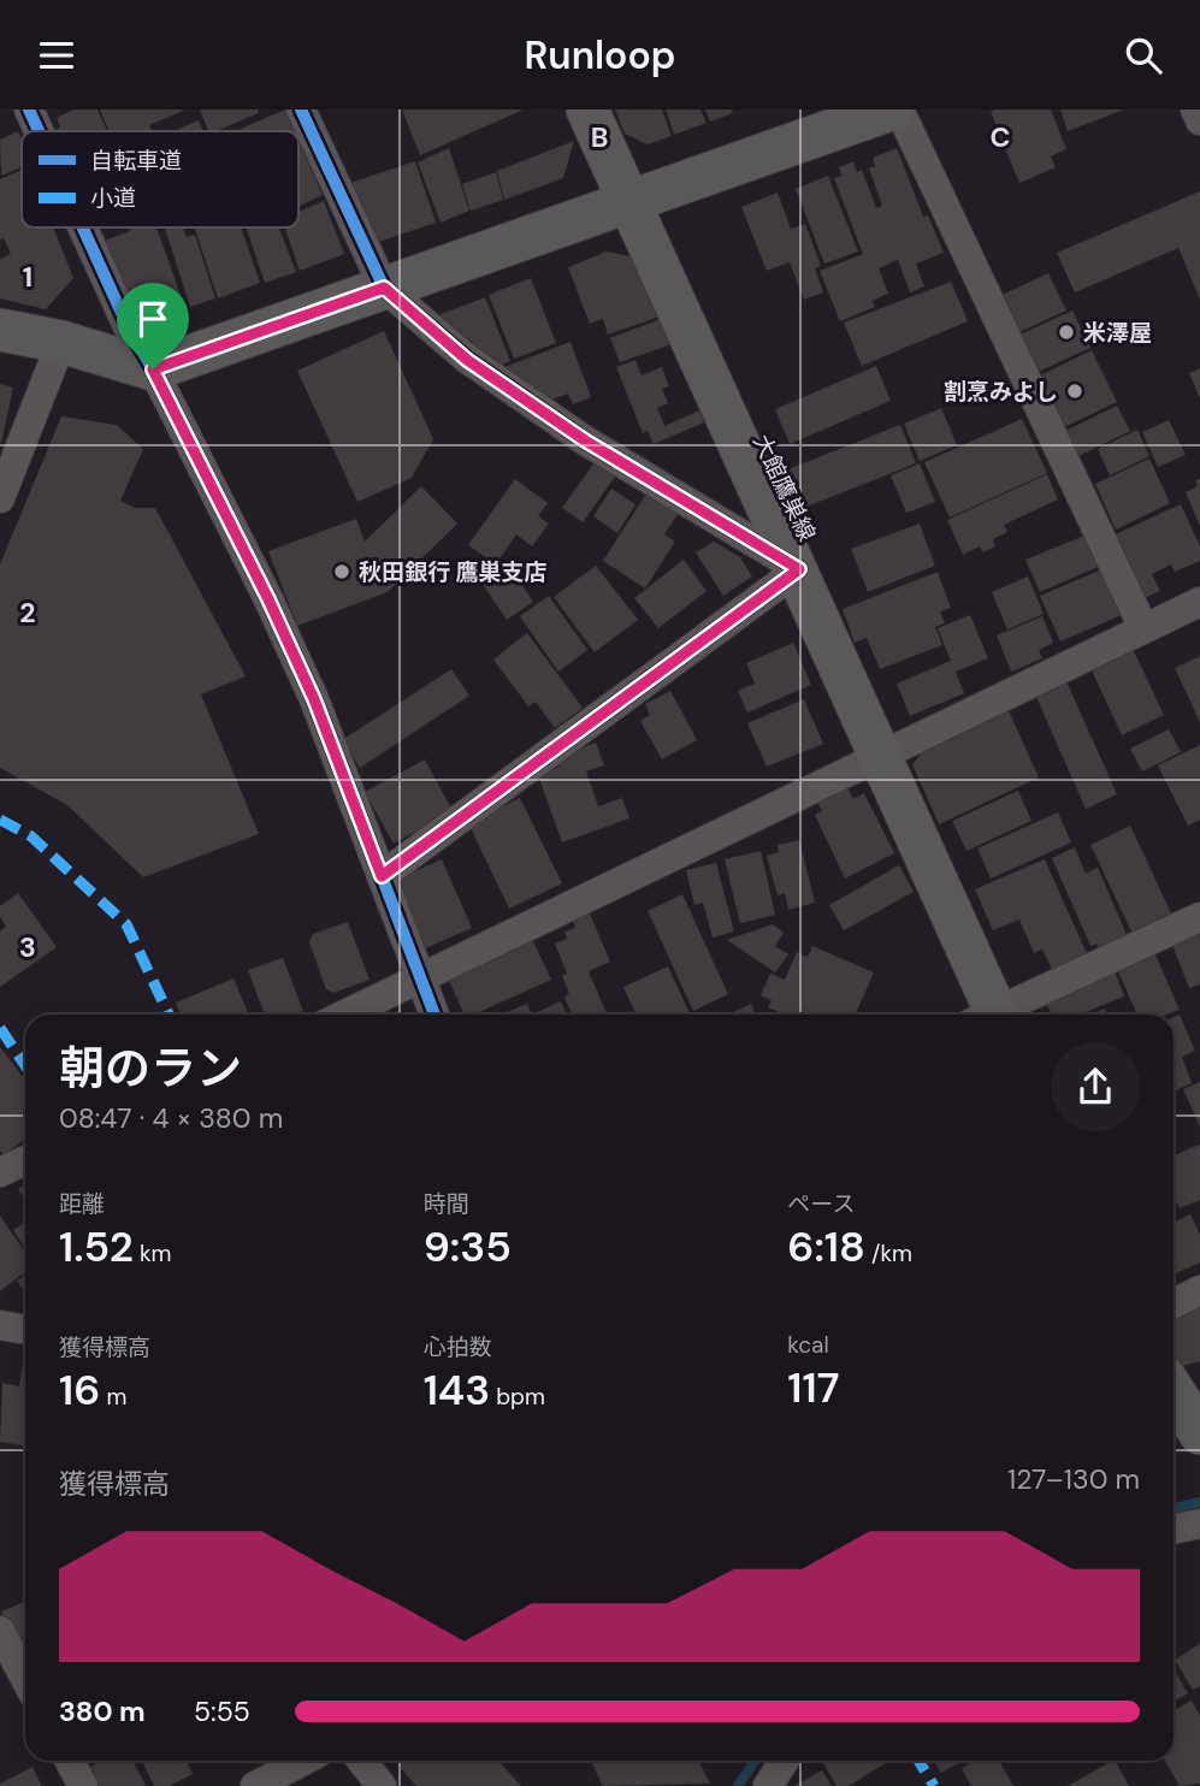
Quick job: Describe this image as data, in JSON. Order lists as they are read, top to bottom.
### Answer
{
  "streets": {
    "main road": ["大館鷹巣線"]
  },
  "places": ["米澤屋", "割烹みよし", "秋田銀行 鷹巣支店"],
  "legend": ["自転車道", "小道"],
  "page": {
    "header": "Runloop",
    "heading": ["朝のラン", "08:47 · 4 × 380 m"],
    "stats": [
      ["距離", "1.52 km"],
      ["時間", "9:35"],
      ["ペース", "6:18 /km"],
      ["獲得標高", "16 m"],
      ["心拍数", "143 bpm"],
      ["kcal", "117"]
    ],
    "chart": ["獲得標高", "127–130 m"],
    "list": [
      {
        "name": "380 m",
        "note": "5:55"
      }
    ]
  },
  "grid": {
    "columns": ["B", "C"],
    "rows": ["1", "2", "3"]
  }
}
